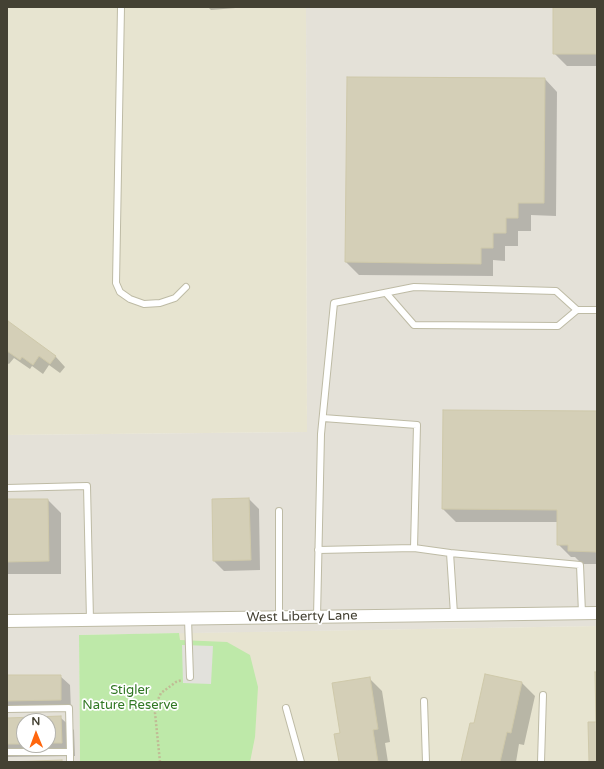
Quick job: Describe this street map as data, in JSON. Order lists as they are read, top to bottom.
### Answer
{
  "streets": {
    "street": ["West Liberty Lane"]
  },
  "parks": ["Stigler Nature Reserve"],
  "north": "top"
}
